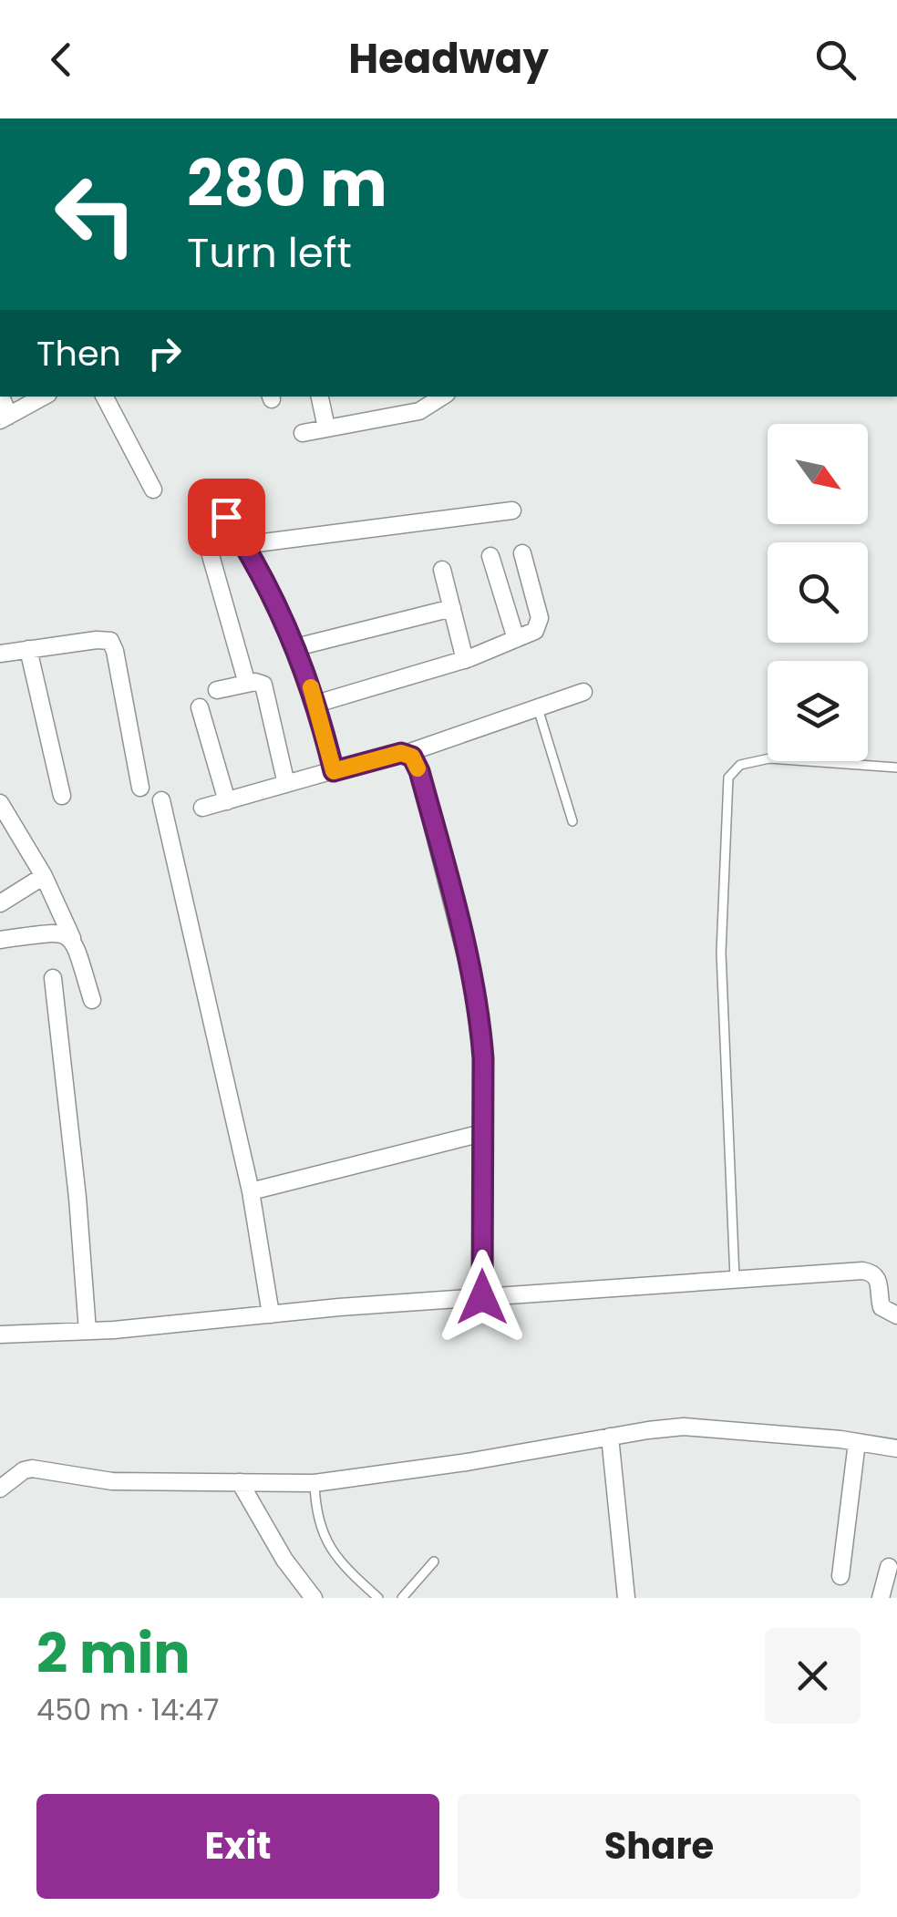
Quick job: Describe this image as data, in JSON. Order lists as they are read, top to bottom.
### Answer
{
  "north": "bottom right",
  "page": {
    "header": "Headway",
    "turn": ["280 m", "Turn left"],
    "then": "Then",
    "heading": ["2 min", "450 m · 14:47"],
    "buttons": ["Exit", "Share"]
  }
}
